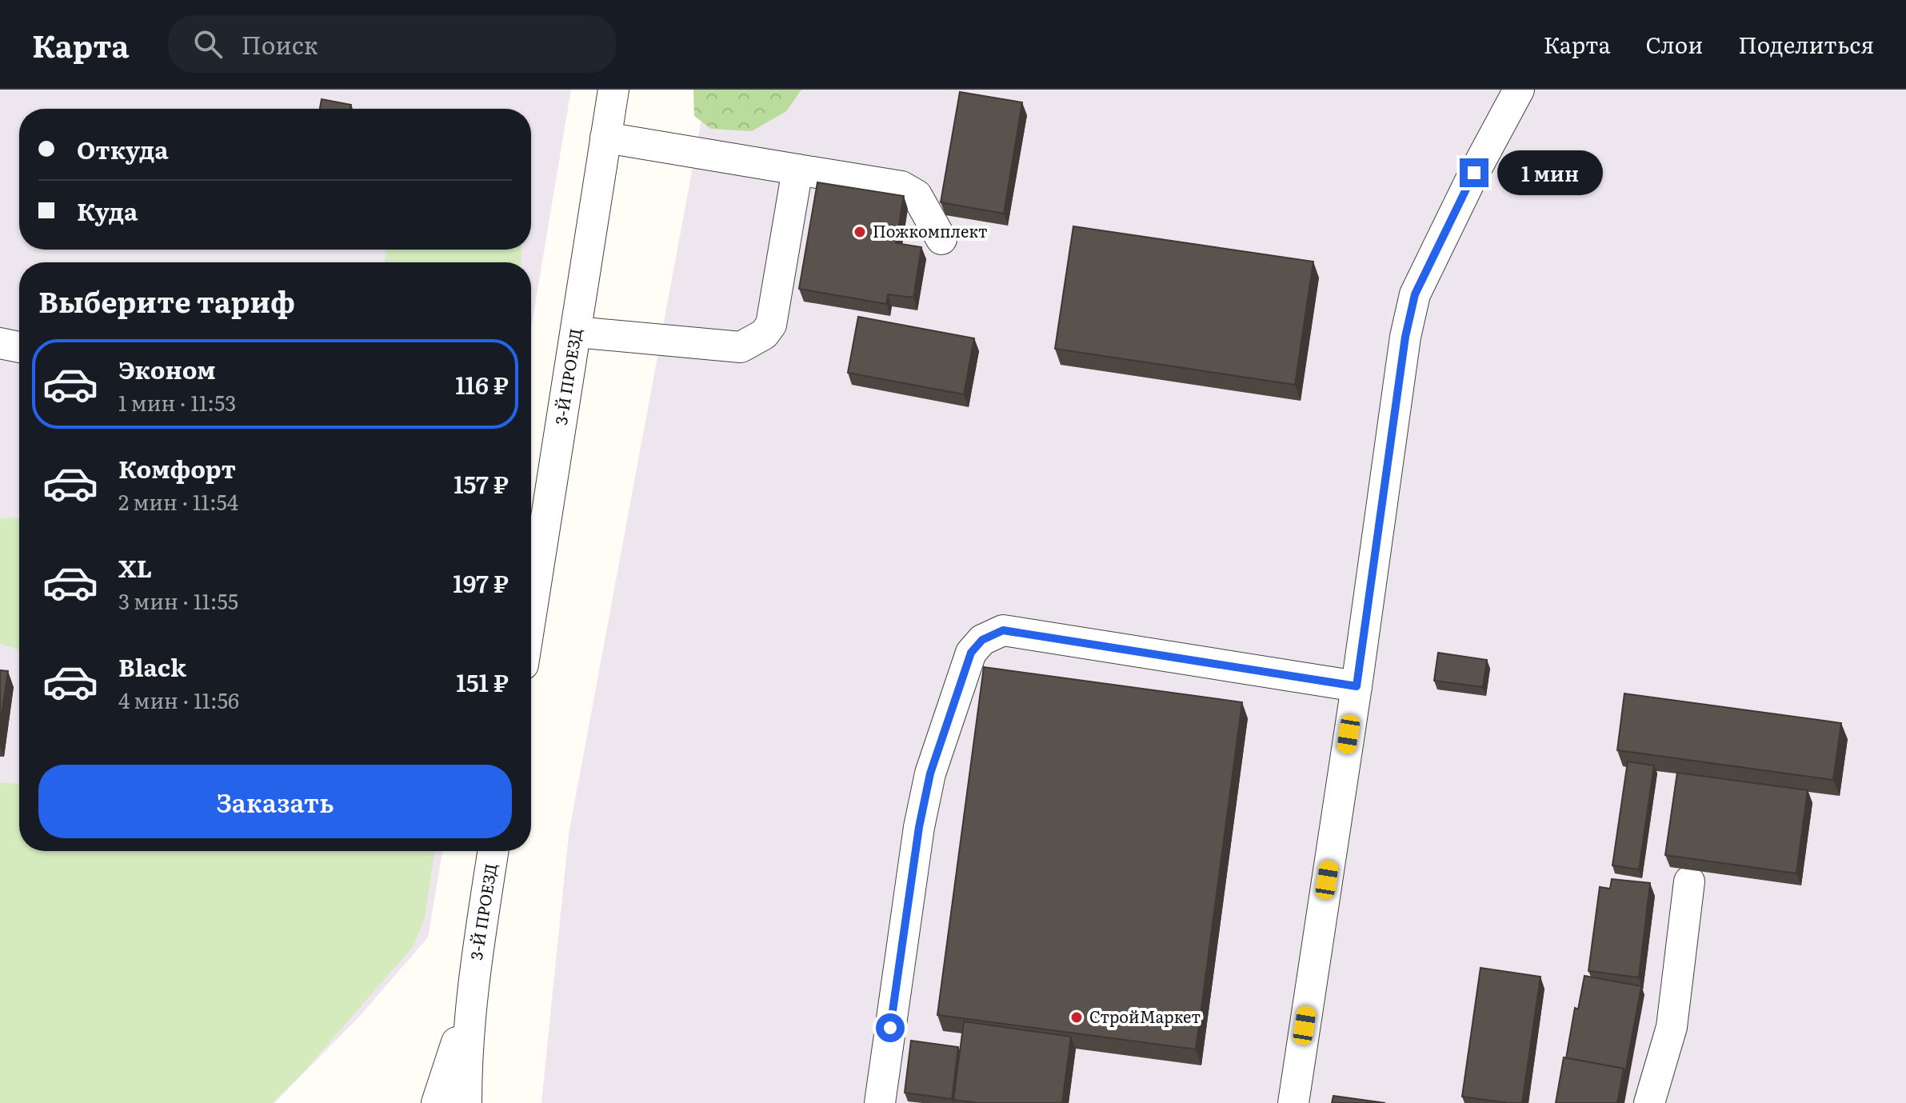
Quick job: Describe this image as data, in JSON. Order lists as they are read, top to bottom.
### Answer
{
  "streets": {
    "street": ["3-Й ПРОЕЗД"]
  },
  "places": ["Пожкомплект", "СтройМаркет"],
  "page": {
    "header": "Карта",
    "search": "Поиск",
    "nav": ["Карта", "Слои", "Поделиться"],
    "banner": ["Откуда", "Куда"],
    "bubble": "1 мин",
    "heading": "Выберите тариф",
    "list": [
      {
        "name": "Эконом",
        "note": "1 мин · 11:53",
        "value": "116 ₽"
      },
      {
        "name": "Комфорт",
        "note": "2 мин · 11:54",
        "value": "157 ₽"
      },
      {
        "name": "XL",
        "note": "3 мин · 11:55",
        "value": "197 ₽"
      },
      {
        "name": "Black",
        "note": "4 мин · 11:56",
        "value": "151 ₽"
      }
    ],
    "buttons": "Заказать"
  }
}
